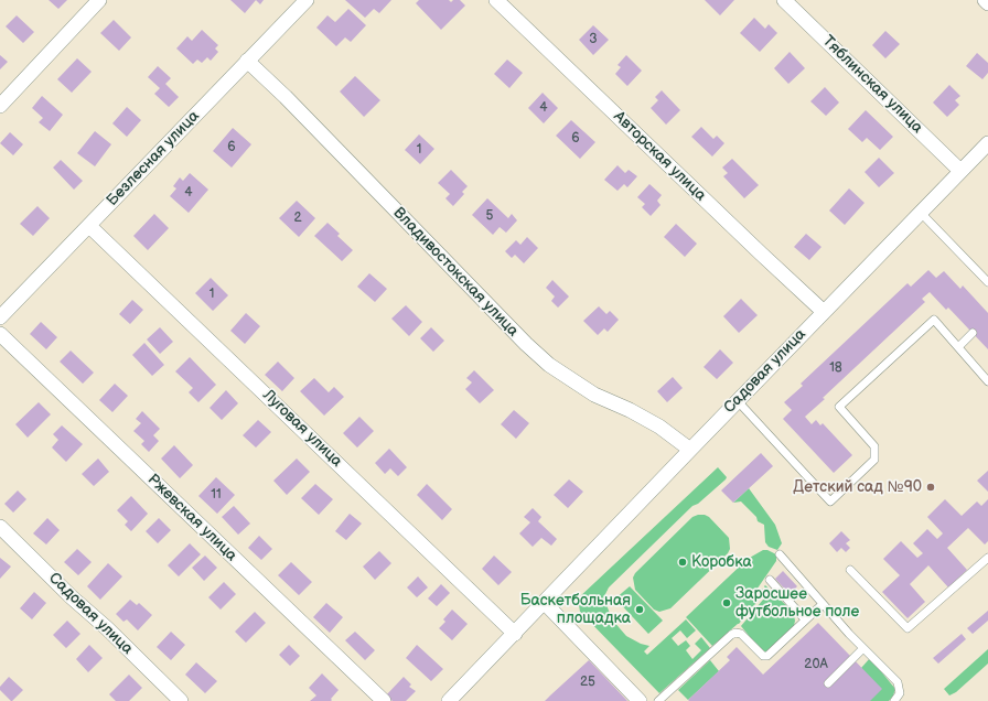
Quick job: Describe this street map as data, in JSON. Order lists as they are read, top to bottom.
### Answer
{
  "streets": {
    "street": [
      "Тяблинская улица",
      "Авторская улица",
      "Безлесная улица",
      "Владивостокская улица",
      "Садовая улица",
      "Луговая улица",
      "Ржевская улица"
    ]
  },
  "crossings": [
    ["Тяблинская улица", "Садовая улица"],
    ["Авторская улица", "Садовая улица"],
    ["Безлесная улица", "Владивостокская улица"],
    ["Безлесная улица", "Луговая улица"],
    ["Владивостокская улица", "Садовая улица"],
    ["Садовая улица", "Луговая улица"]
  ],
  "places": [
    "Детский сад №90",
    "Коробка",
    "Заросшее футбольное поле",
    "Баскетбольная площадка"
  ],
  "house_numbers": [
    "3",
    "4",
    "6",
    "6",
    "1",
    "4",
    "5",
    "2",
    "1",
    "18",
    "11",
    "20А",
    "25"
  ]
}
